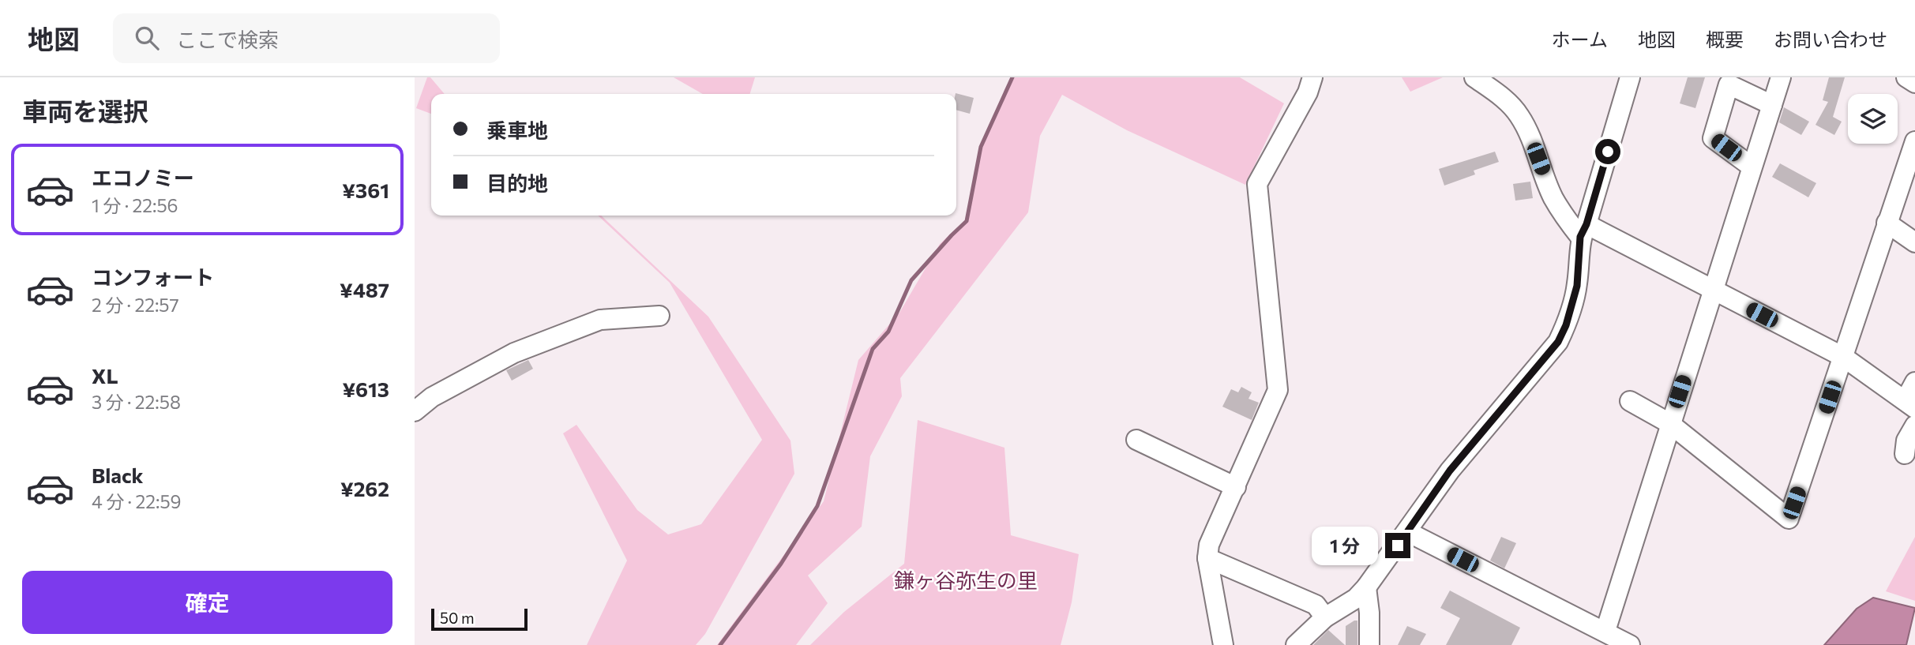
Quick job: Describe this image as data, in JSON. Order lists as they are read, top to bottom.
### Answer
{
  "parks": ["鎌ヶ谷弥生の里"],
  "scale_bar": "50 m",
  "page": {
    "header": "地図",
    "search": "ここで検索",
    "nav": [
      "ホーム",
      "地図",
      "概要",
      "お問い合わせ"
    ],
    "heading": "車両を選択",
    "banner": ["乗車地", "目的地"],
    "list": [
      {
        "name": "エコノミー",
        "note": "1 分 · 22:56",
        "value": "¥361"
      },
      {
        "name": "コンフォート",
        "note": "2 分 · 22:57",
        "value": "¥487"
      },
      {
        "name": "XL",
        "note": "3 分 · 22:58",
        "value": "¥613"
      },
      {
        "name": "Black",
        "note": "4 分 · 22:59",
        "value": "¥262"
      }
    ],
    "bubble": "1 分",
    "buttons": "確定",
    "scale": "50 m"
  }
}
